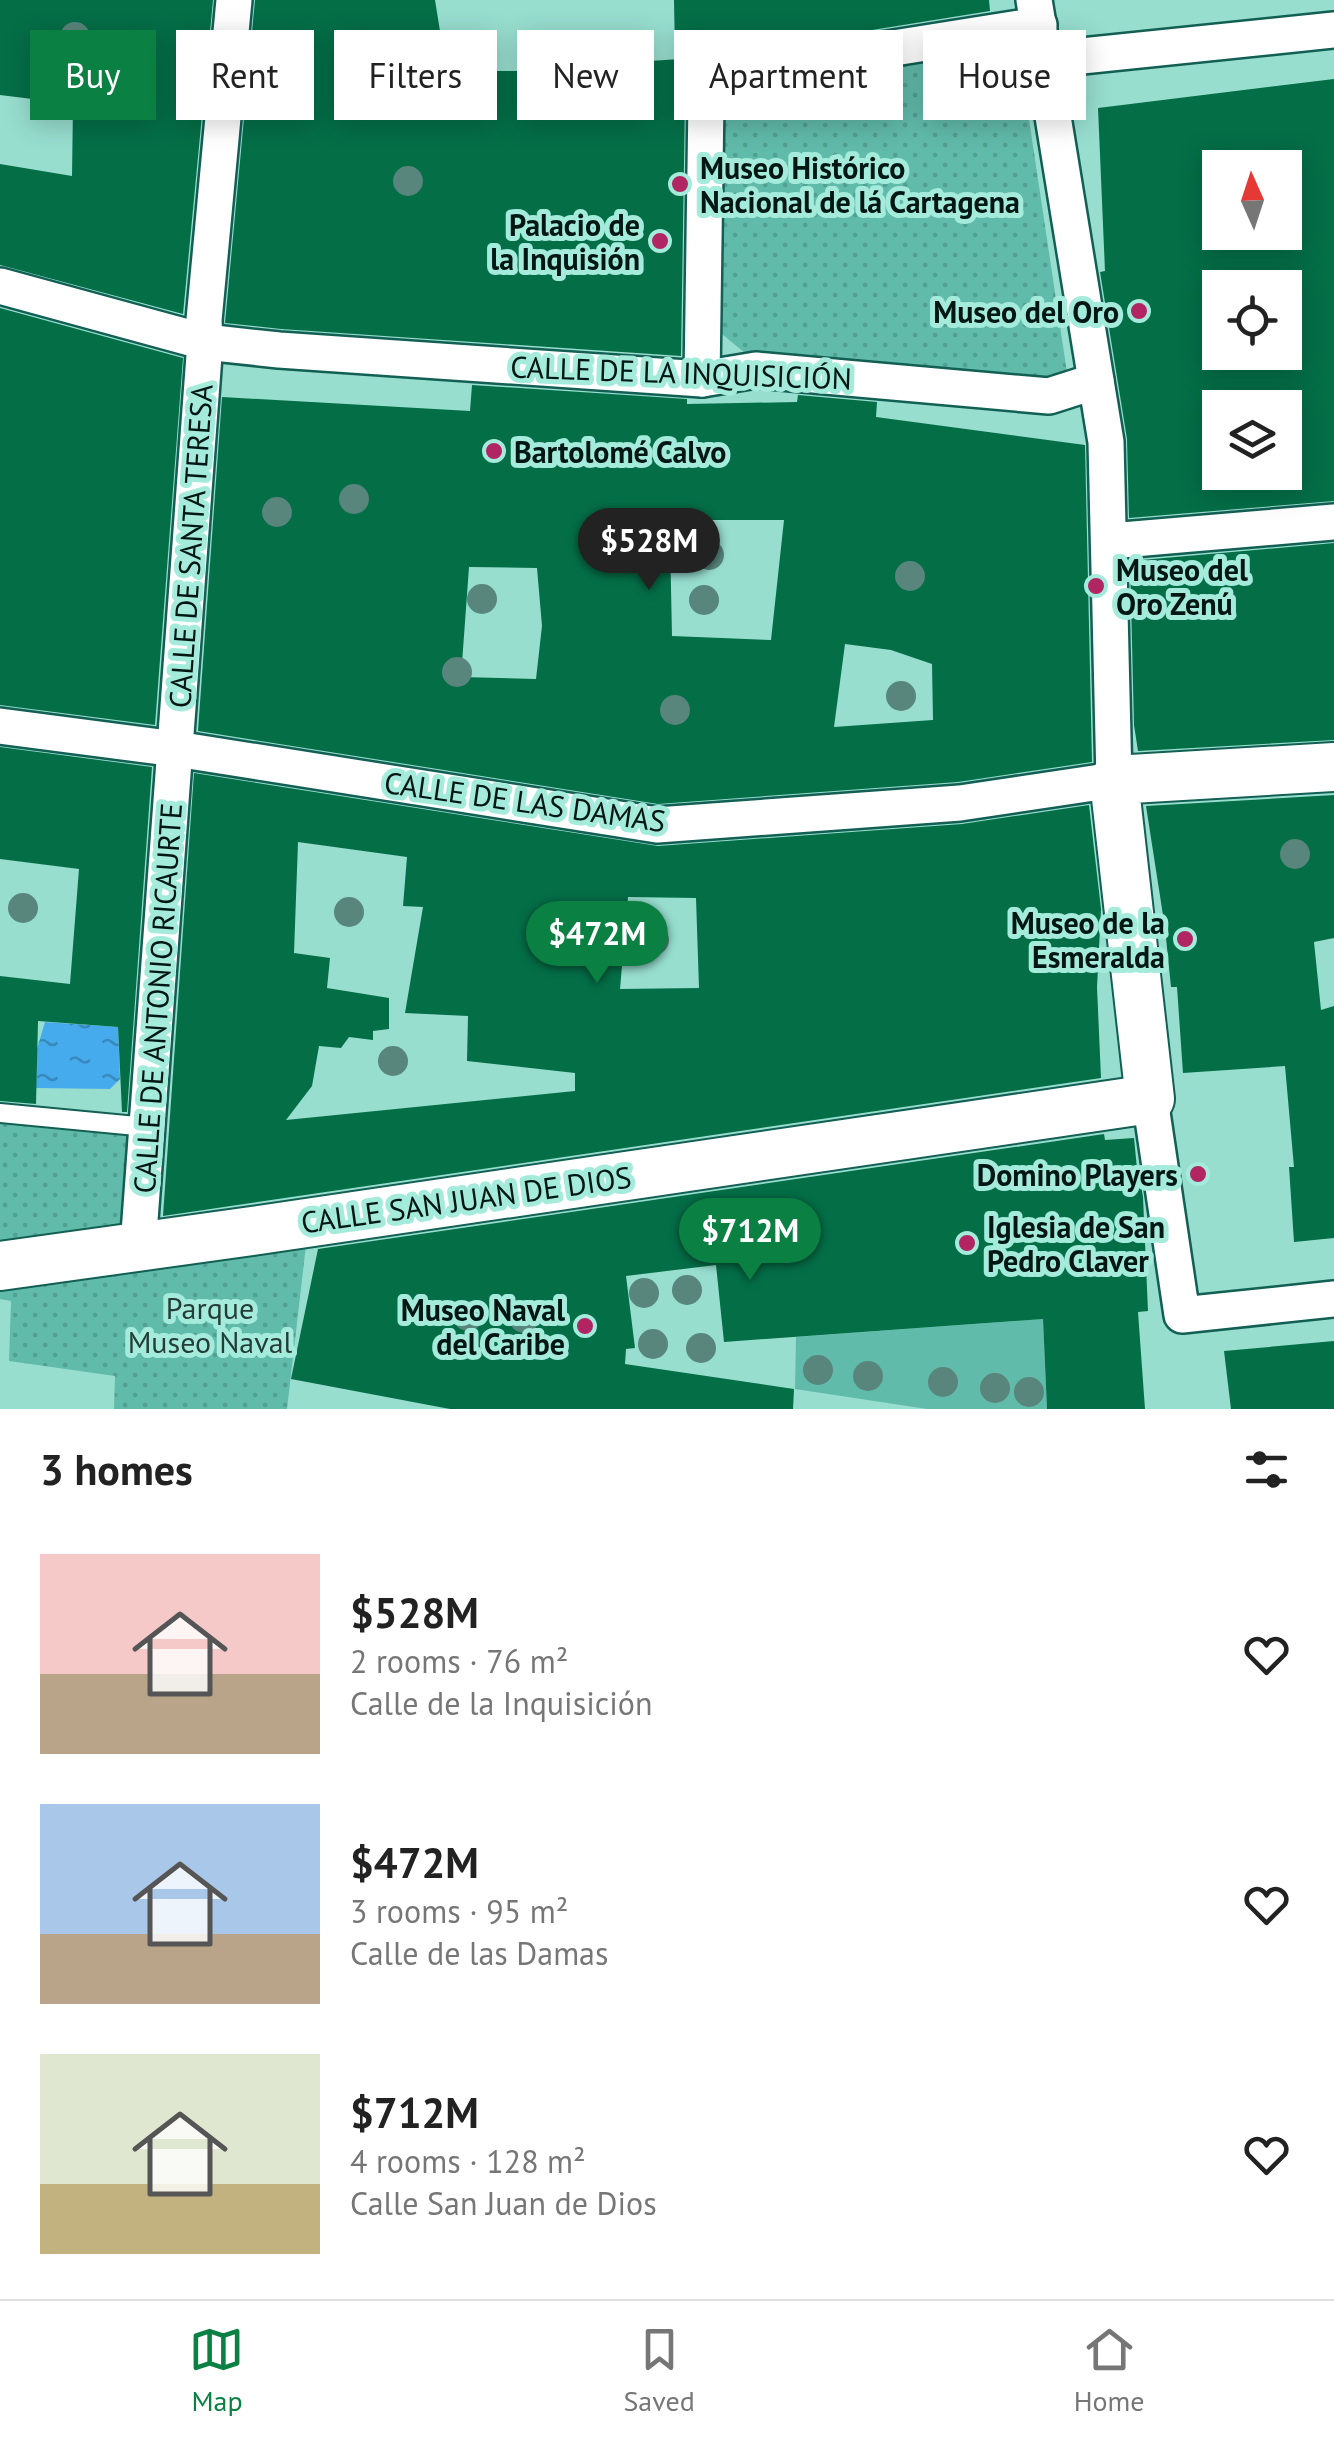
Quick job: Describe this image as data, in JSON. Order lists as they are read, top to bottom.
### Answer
{
  "streets": {
    "street": [
      "CALLE DE LA INQUISICIÓN",
      "CALLE DE SANTA TERESA",
      "CALLE DE LAS DAMAS",
      "CALLE DE ANTONIO RICAURTE",
      "CALLE SAN JUAN DE DIOS"
    ]
  },
  "crossings": [
    ["CALLE DE LA INQUISICIÓN", "CALLE DE SANTA TERESA"],
    ["CALLE DE SANTA TERESA", "CALLE DE LAS DAMAS"],
    ["CALLE DE SANTA TERESA", "CALLE DE ANTONIO RICAURTE"],
    ["CALLE DE LAS DAMAS", "CALLE DE ANTONIO RICAURTE"],
    ["CALLE DE ANTONIO RICAURTE", "CALLE SAN JUAN DE DIOS"]
  ],
  "parks": ["Parque Museo Naval"],
  "places": [
    "Museo Histórico Nacional de lá Cartagena",
    "Palacio de la Inquisión",
    "Museo del Oro",
    "Bartolomé Calvo",
    "Museo del Oro Zenú",
    "Museo de la Esmeralda",
    "Domino Players",
    "Iglesia de San Pedro Claver",
    "Museo Naval del Caribe"
  ],
  "north": "top",
  "page": {
    "chip": [
      "Buy",
      "Rent",
      "Filters",
      "New",
      "Apartment",
      "House"
    ],
    "price": ["$528M", "$472M", "$712M"],
    "heading": "3 homes",
    "list": [
      {
        "name": "$528M",
        "note": "2 rooms · 76 m² · Calle de la Inquisición"
      },
      {
        "name": "$472M",
        "note": "3 rooms · 95 m² · Calle de las Damas"
      },
      {
        "name": "$712M",
        "note": "4 rooms · 128 m² · Calle San Juan de Dios"
      }
    ],
    "tabs": ["Map", "Saved", "Home"]
  }
}
